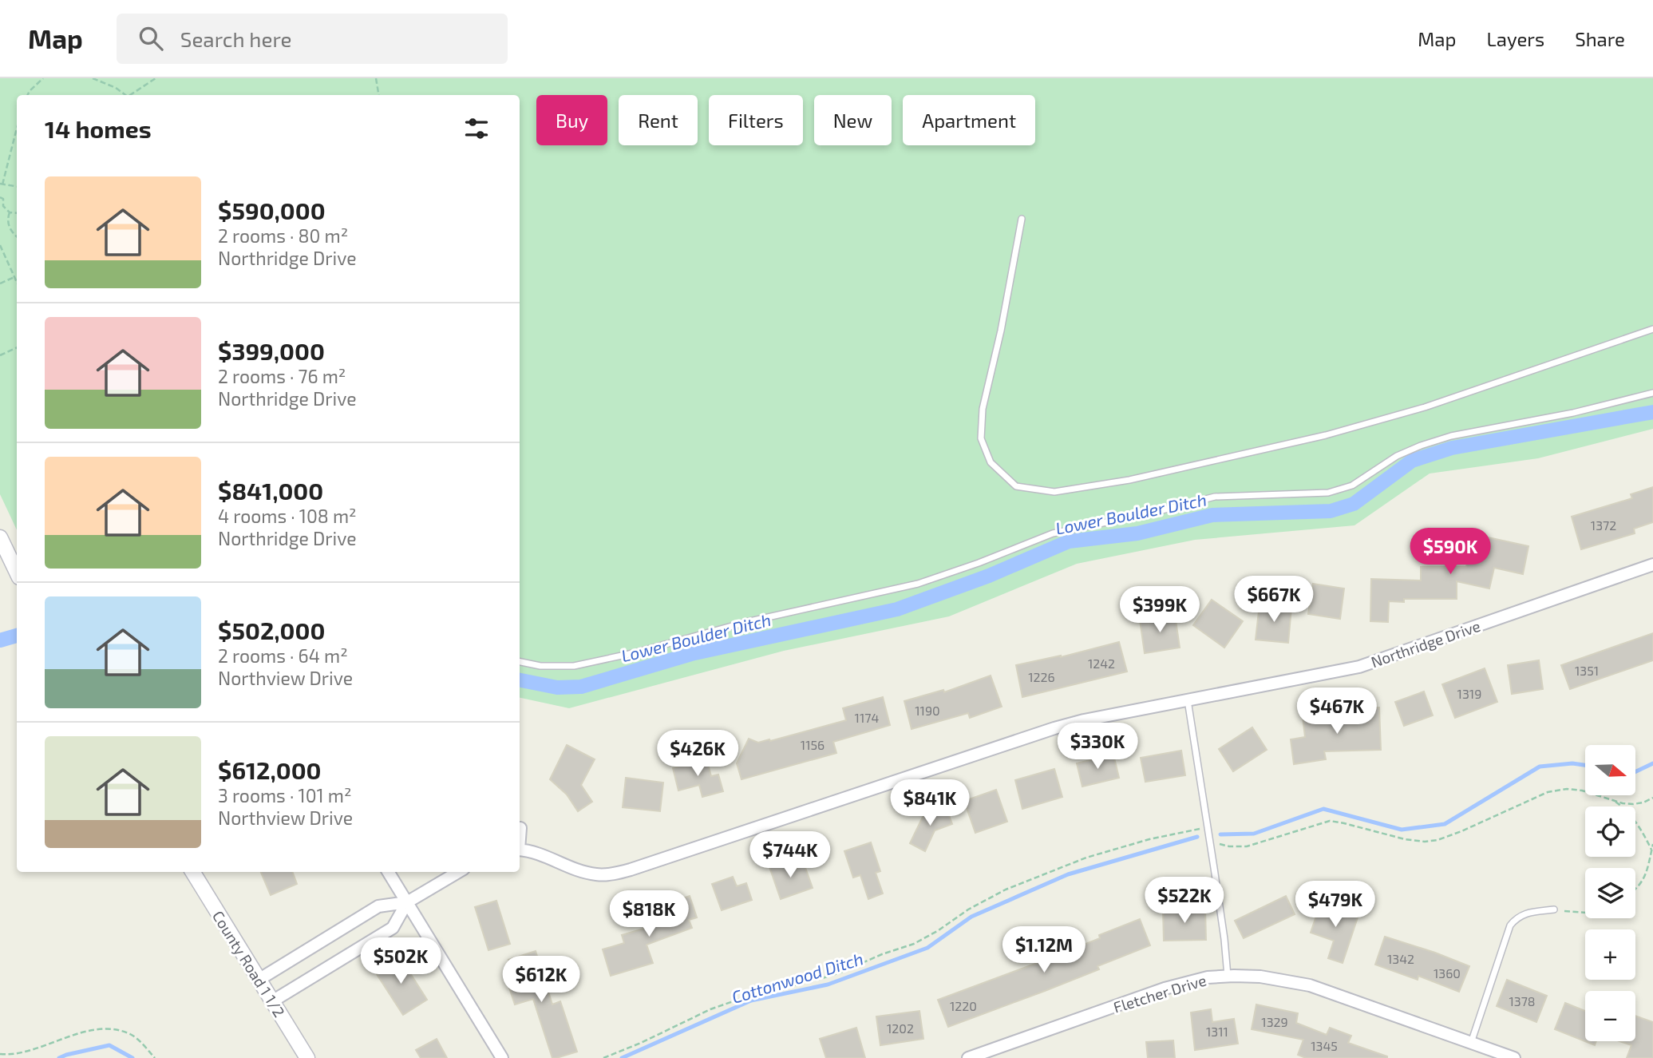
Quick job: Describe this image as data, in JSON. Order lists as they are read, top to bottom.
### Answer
{
  "streets": {
    "street": ["Northridge Drive", "County Road 1 1/2", "Fletcher Drive"]
  },
  "water": ["Lower Boulder Ditch", "Cottonwood Ditch"],
  "house_numbers": [
    "1372",
    "1242",
    "1351",
    "1226",
    "1319",
    "1190",
    "1174",
    "1156",
    "1342",
    "1360",
    "1378",
    "1220",
    "1329",
    "1202",
    "1311",
    "1345"
  ],
  "north": "right",
  "page": {
    "header": "Map",
    "search": "Search here",
    "nav": ["Map", "Layers", "Share"],
    "chip": [
      "Buy",
      "Rent",
      "Filters",
      "New",
      "Apartment"
    ],
    "heading": "14 homes",
    "list": [
      {
        "name": "$590,000",
        "note": "2 rooms · 80 m² · Northridge Drive"
      },
      {
        "name": "$399,000",
        "note": "2 rooms · 76 m² · Northridge Drive"
      },
      {
        "name": "$841,000",
        "note": "4 rooms · 108 m² · Northridge Drive"
      },
      {
        "name": "$502,000",
        "note": "2 rooms · 64 m² · Northview Drive"
      },
      {
        "name": "$612,000",
        "note": "3 rooms · 101 m² · Northview Drive"
      }
    ],
    "price": [
      "$590K",
      "$667K",
      "$399K",
      "$467K",
      "$330K",
      "$426K",
      "$841K",
      "$744K",
      "$522K",
      "$479K",
      "$818K",
      "$1.12M",
      "$502K",
      "$612K"
    ],
    "map_buttons": ["+", "−"]
  }
}
